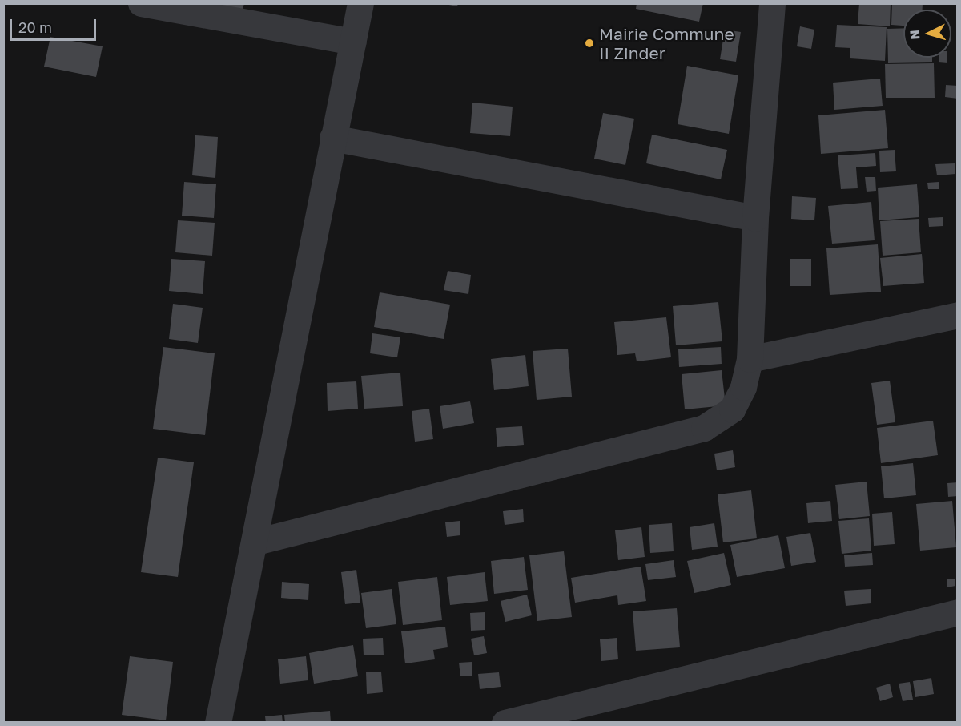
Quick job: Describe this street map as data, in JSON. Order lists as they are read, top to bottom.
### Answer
{
  "places": ["Mairie Commune II Zinder"],
  "scale_bar": "20 m",
  "north": "left"
}
